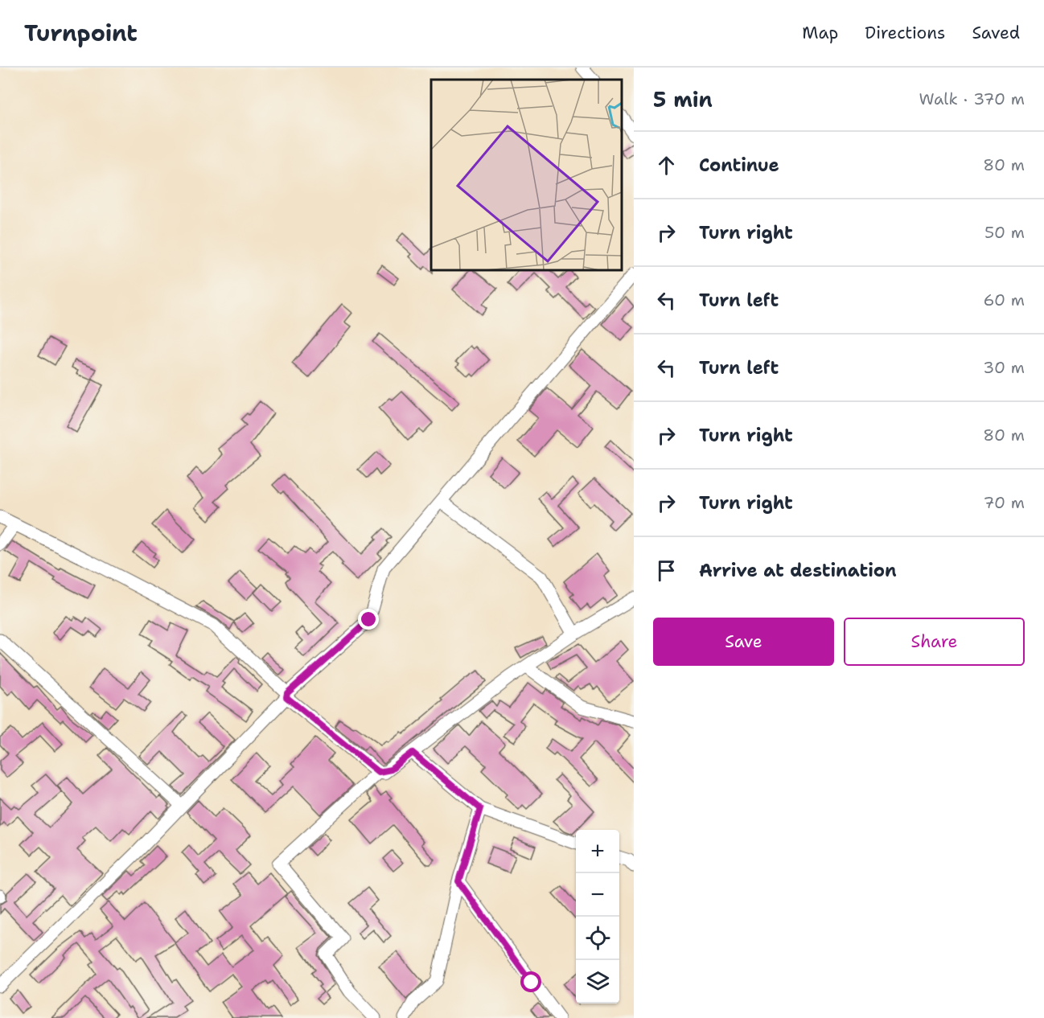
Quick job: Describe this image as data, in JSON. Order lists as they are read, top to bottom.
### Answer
{
  "page": {
    "header": "Turnpoint",
    "nav": ["Map", "Directions", "Saved"],
    "heading": ["5 min", "Walk · 370 m"],
    "list": [
      ["Continue", "80 m"],
      ["Turn right", "50 m"],
      ["Turn left", "60 m"],
      ["Turn left", "30 m"],
      ["Turn right", "80 m"],
      ["Turn right", "70 m"],
      "Arrive at destination"
    ],
    "buttons": ["Save", "Share"],
    "map_buttons": ["+", "−"]
  }
}
